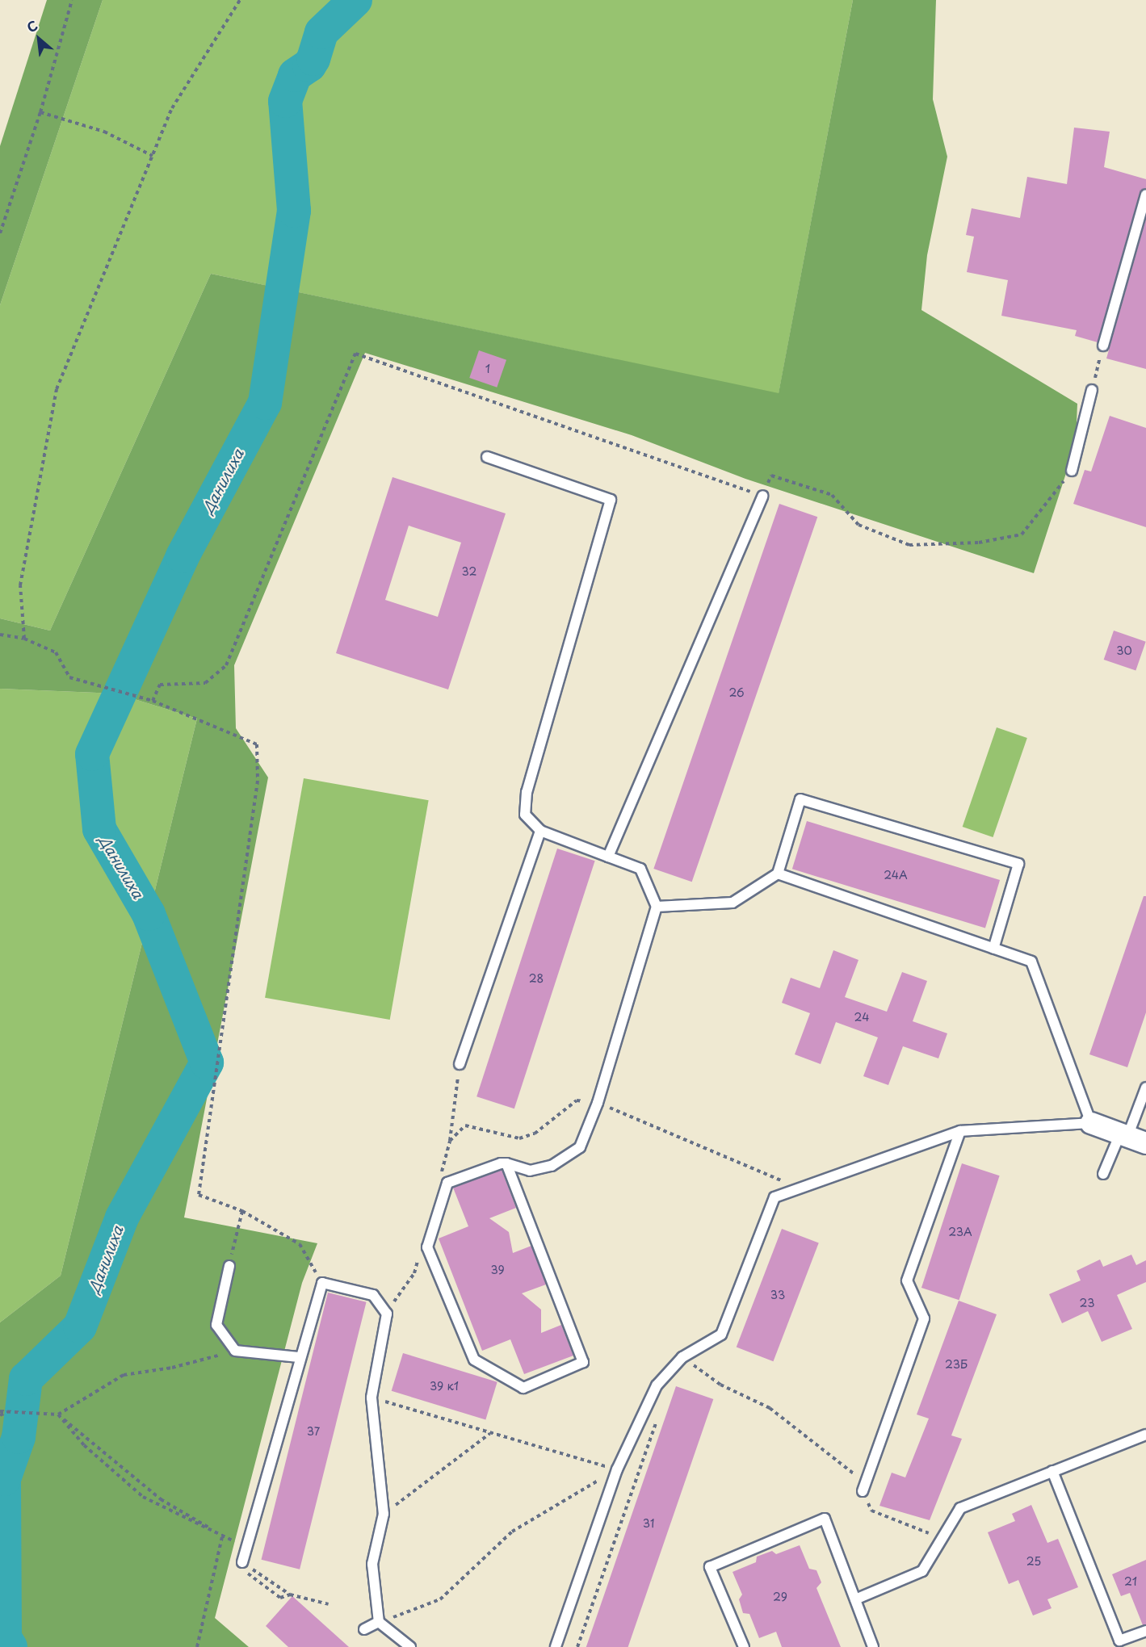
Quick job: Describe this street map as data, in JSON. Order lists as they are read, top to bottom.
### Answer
{
  "water": ["Данилиха"],
  "house_numbers": [
    "1",
    "32",
    "30",
    "26",
    "24А",
    "28",
    "24",
    "23А",
    "39",
    "33",
    "23",
    "23Б",
    "39 к1",
    "37",
    "31",
    "25",
    "21",
    "29"
  ],
  "north": "top left"
}
